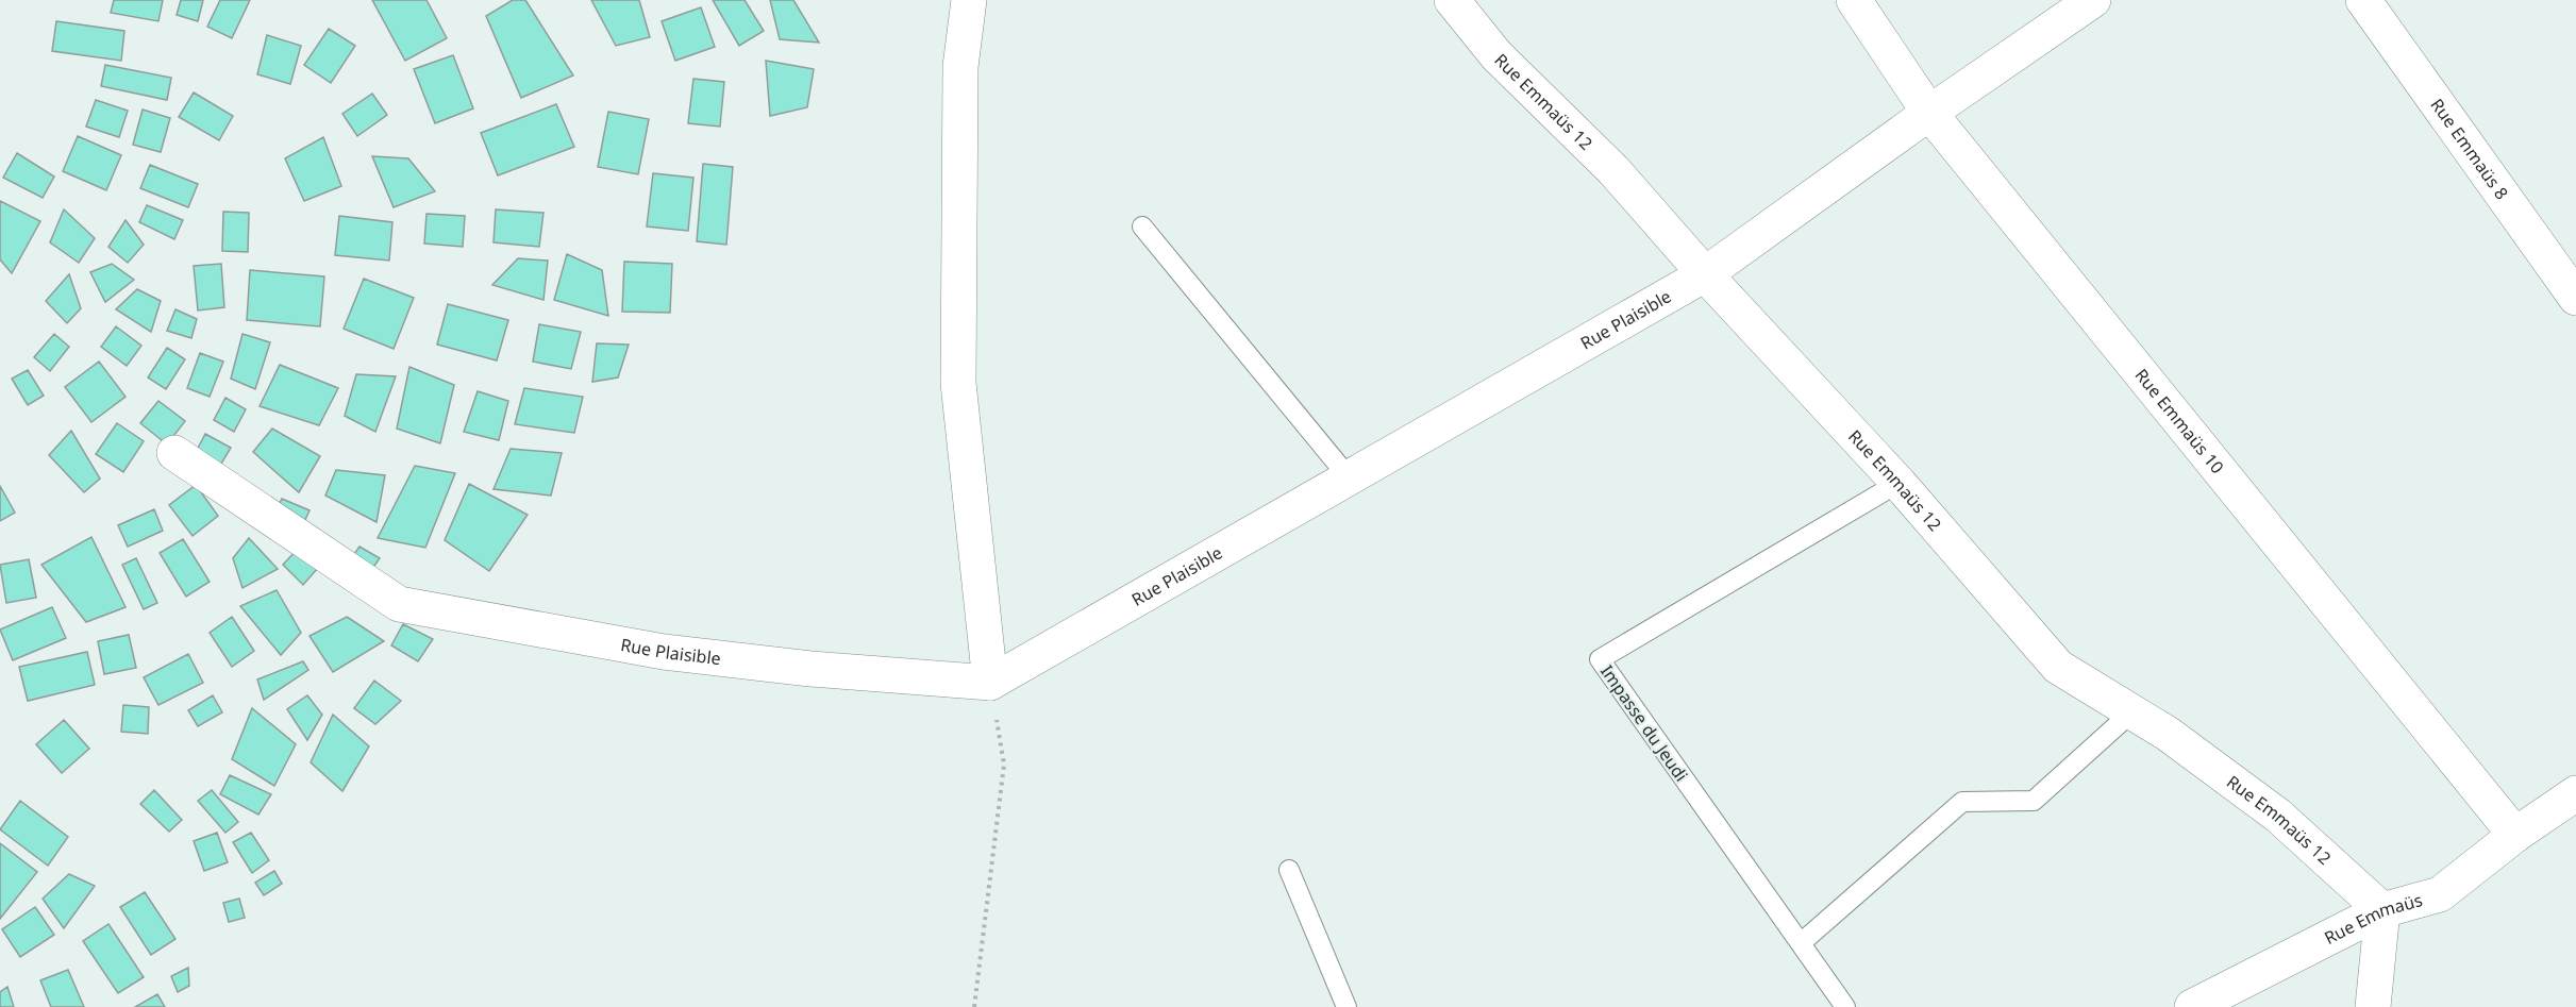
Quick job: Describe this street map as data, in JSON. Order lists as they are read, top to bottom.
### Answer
{
  "streets": {
    "street": [
      "Rue Emmaüs 12",
      "Rue Emmaüs 8",
      "Rue Plaisible",
      "Rue Emmaüs 10",
      "Rue Emmaüs"
    ],
    "lane": ["Impasse du Jeudi"]
  },
  "crossings": [
    ["Rue Emmaüs 12", "Rue Plaisible"],
    ["Rue Emmaüs 12", "Impasse du Jeudi"],
    ["Rue Emmaüs 12", "Rue Emmaüs"],
    ["Rue Plaisible", "Rue Emmaüs 10"],
    ["Rue Emmaüs 10", "Rue Emmaüs"]
  ]
}
